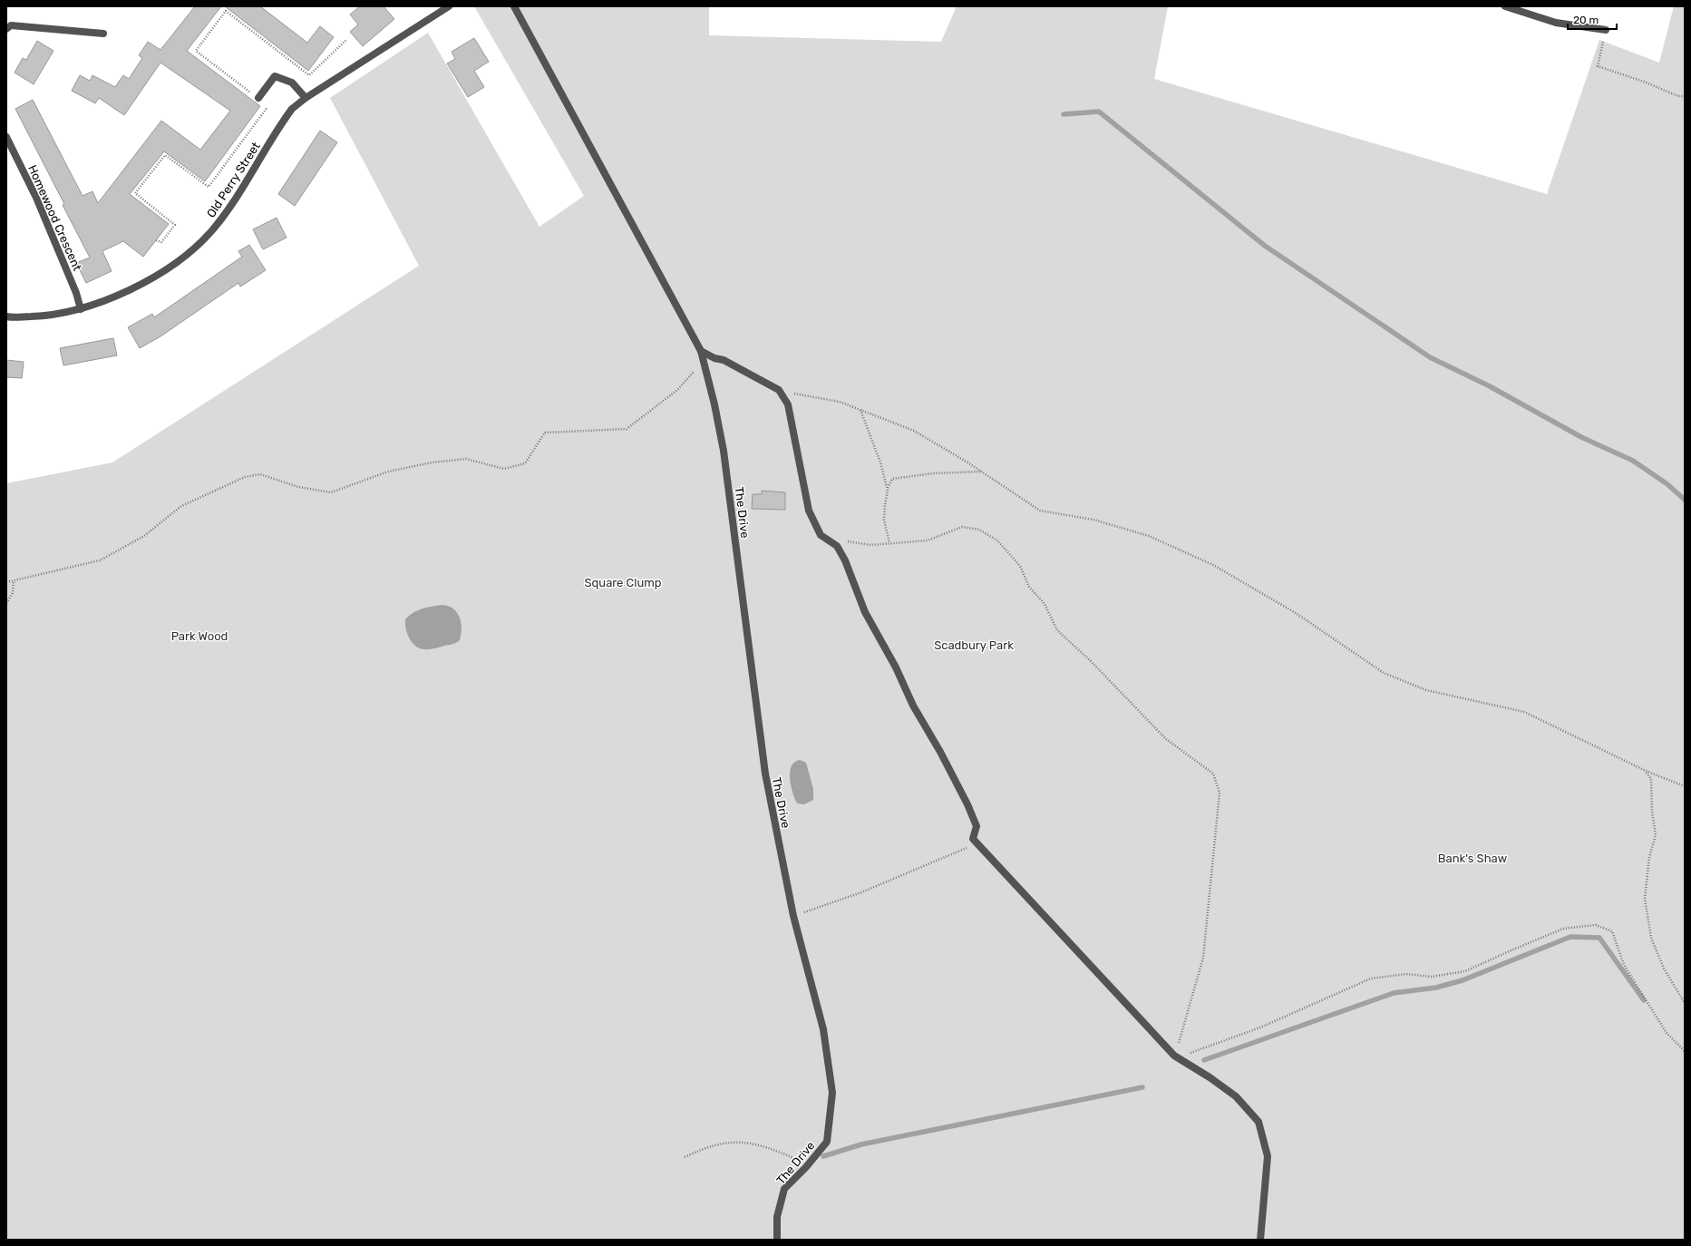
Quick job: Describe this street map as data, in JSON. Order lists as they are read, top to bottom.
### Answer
{
  "streets": {
    "street": ["Old Perry Street", "Homewood Crescent", "The Drive"]
  },
  "crossings": [
    ["Old Perry Street", "Homewood Crescent"]
  ],
  "parks": [
    "Square Clump",
    "Park Wood",
    "Scadbury Park",
    "Bank's Shaw"
  ],
  "scale_bar": "20 m"
}
